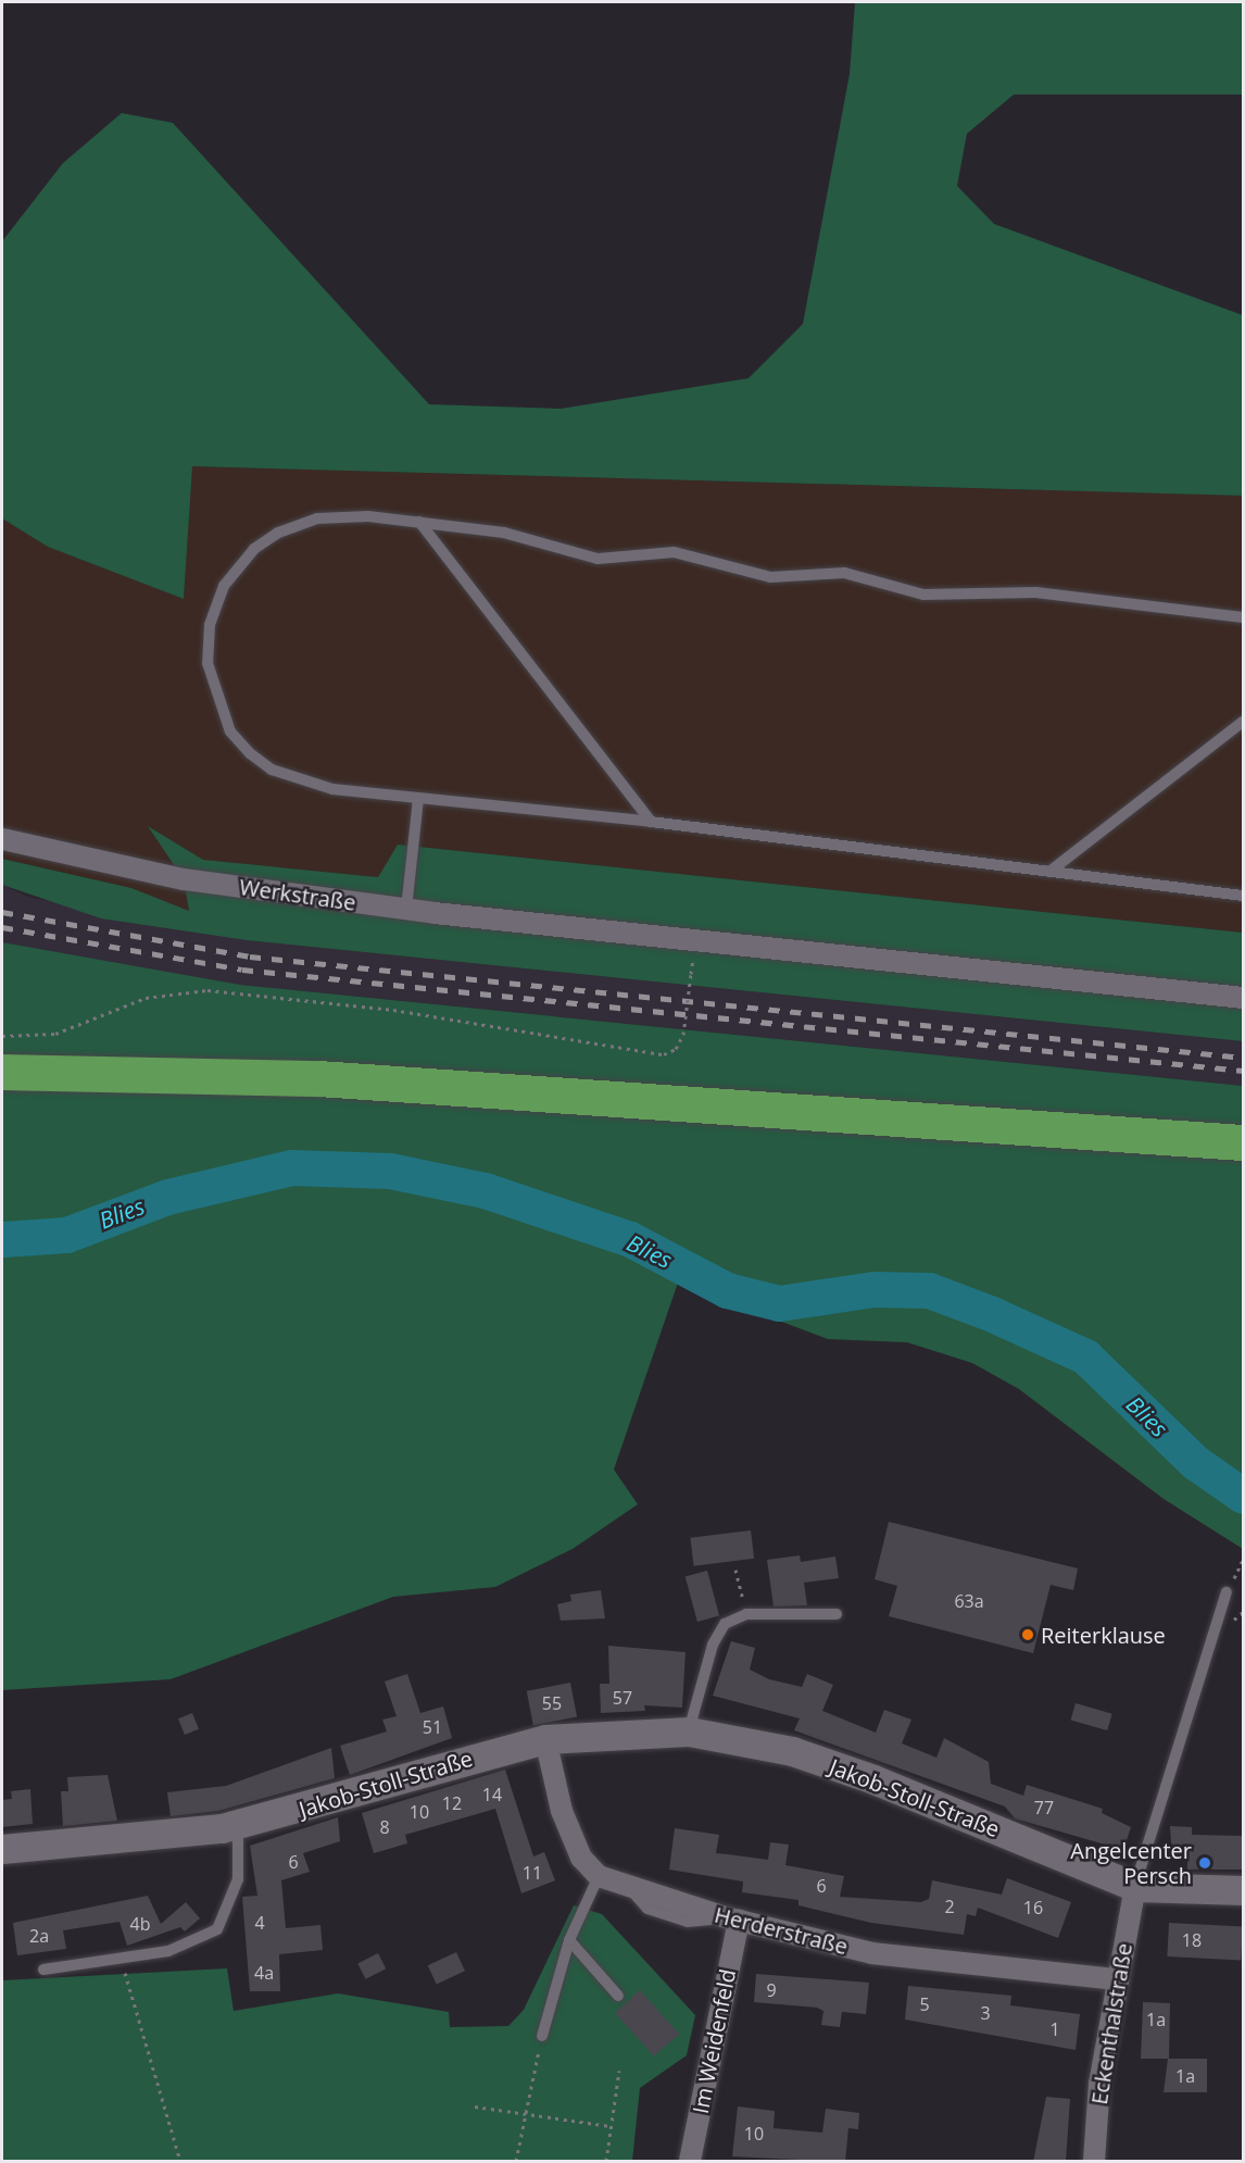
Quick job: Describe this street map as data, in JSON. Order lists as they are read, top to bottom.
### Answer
{
  "streets": {
    "main road": ["Jakob-Stoll-Straße"],
    "street": [
      "Werkstraße",
      "Herderstraße",
      "Eckenthalstraße",
      "Im Weidenfeld"
    ]
  },
  "crossings": [
    ["Jakob-Stoll-Straße", "Herderstraße"],
    ["Jakob-Stoll-Straße", "Eckenthalstraße"],
    ["Herderstraße", "Eckenthalstraße"],
    ["Herderstraße", "Im Weidenfeld"]
  ],
  "water": ["Blies"],
  "places": ["Reiterklause", "Angelcenter Persch"],
  "house_numbers": [
    "63a",
    "57",
    "55",
    "51",
    "14",
    "12",
    "77",
    "10",
    "8",
    "6",
    "11",
    "6",
    "2",
    "16",
    "4",
    "4b",
    "2a",
    "18",
    "4a",
    "9",
    "5",
    "3",
    "1a",
    "1",
    "1a",
    "10"
  ]
}
